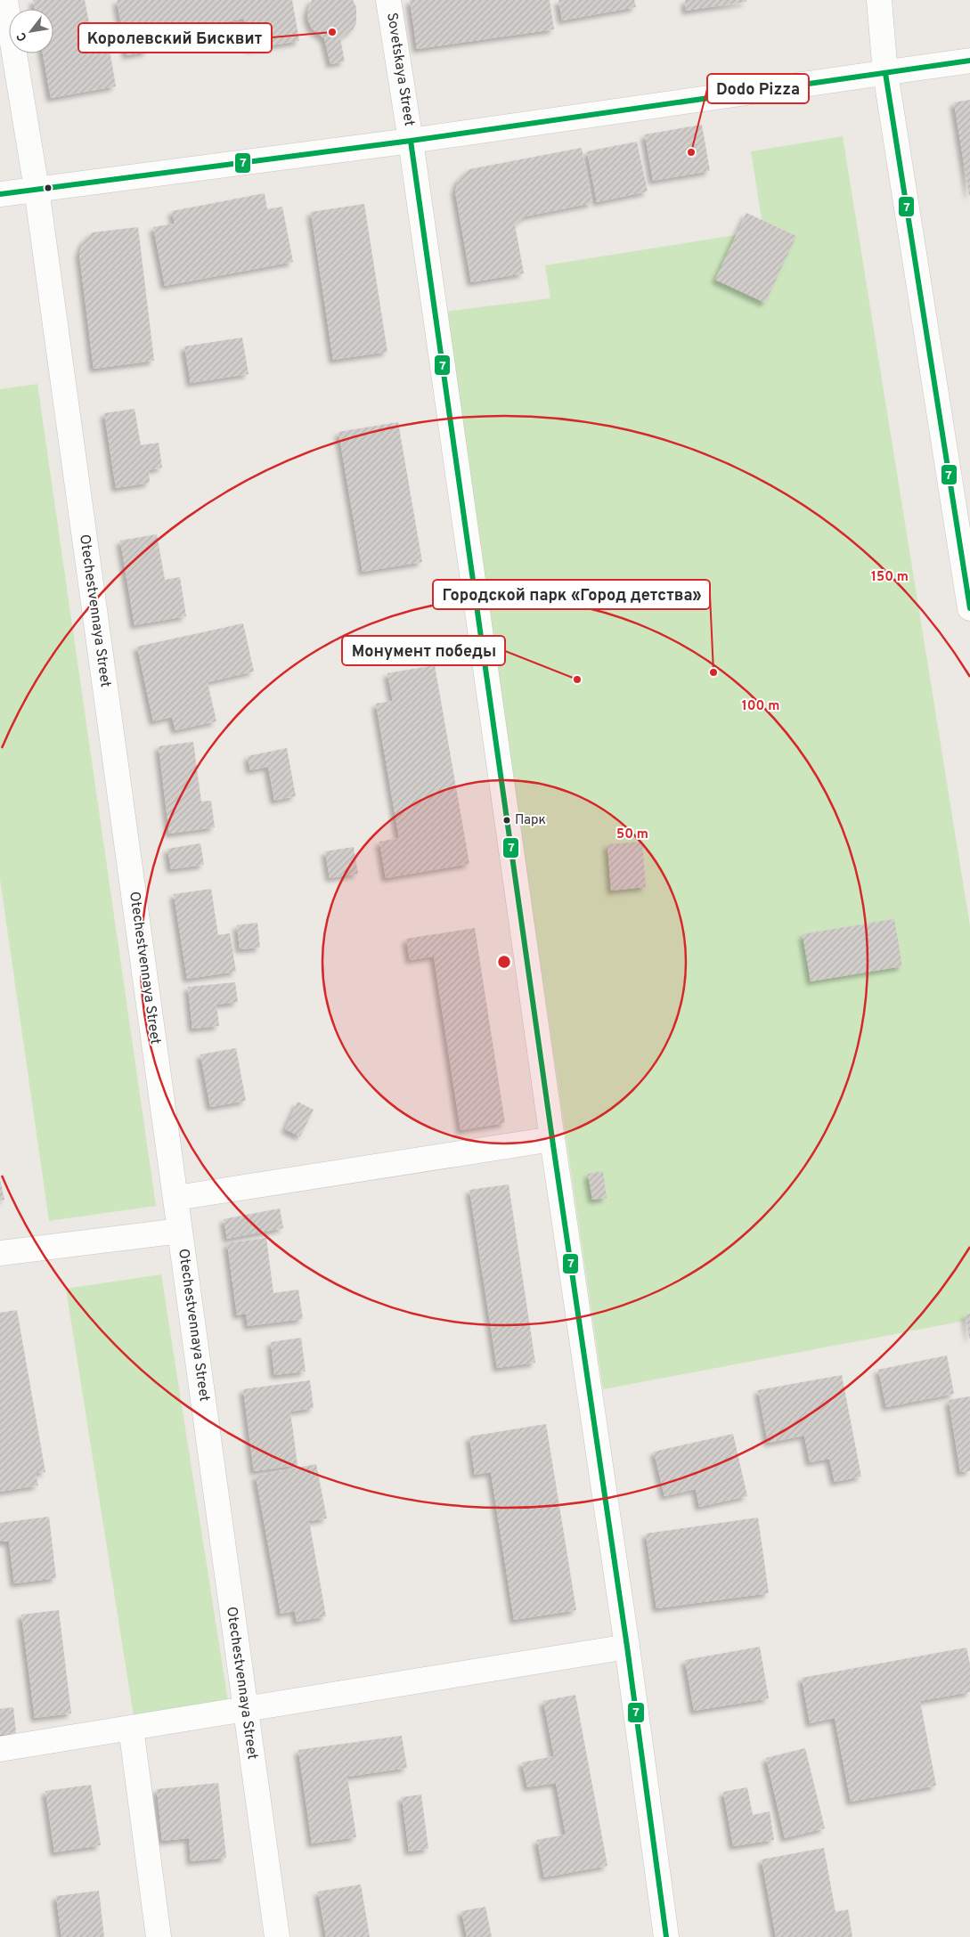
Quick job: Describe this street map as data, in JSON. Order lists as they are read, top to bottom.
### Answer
{
  "streets": {
    "street": ["Sovetskaya Street", "Otechestvennaya Street"]
  },
  "places": [
    "Королевский Бисквит",
    "Dodo Pizza",
    "Городской парк «Город детства»",
    "Монумент победы",
    "Парк"
  ],
  "lines": ["transit line 7"],
  "north": "bottom left",
  "rings": ["150 m", "100 m", "50 m"]
}
